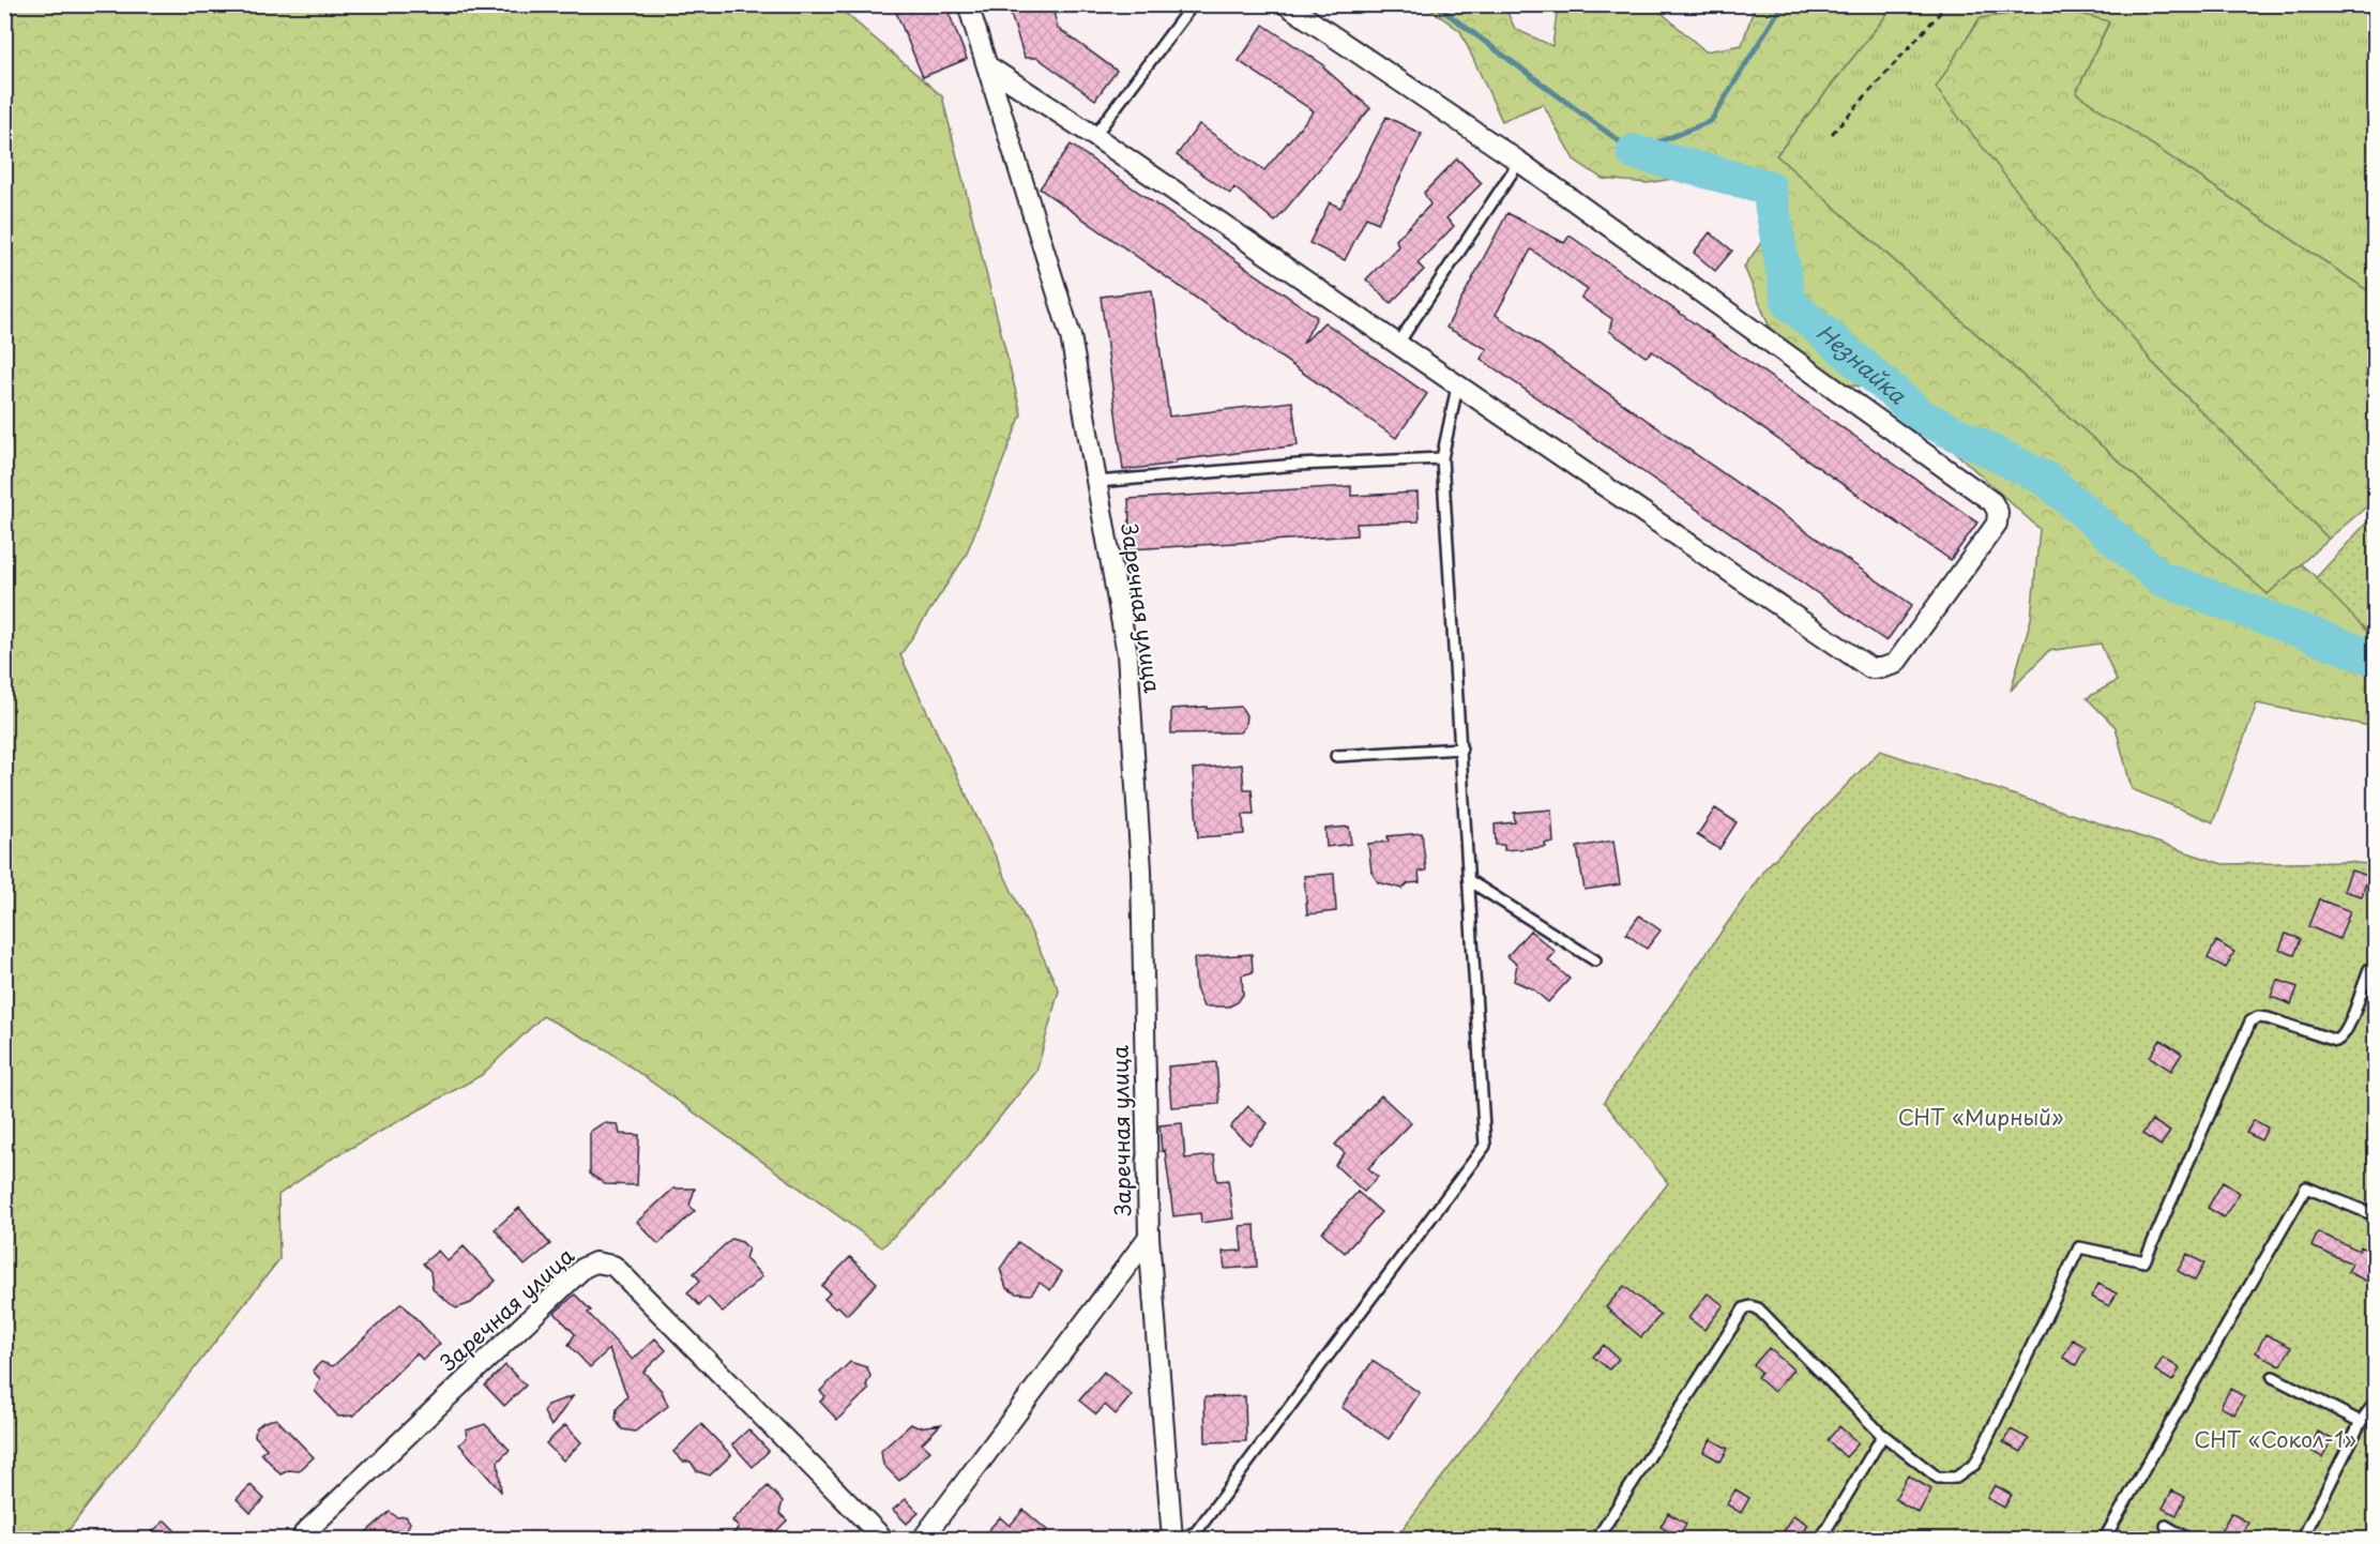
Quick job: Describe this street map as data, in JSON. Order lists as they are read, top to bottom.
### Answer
{
  "streets": {
    "street": ["Заречная улица"]
  },
  "water": ["Незнайка"],
  "parks": ["СНТ «Мирный»", "СНТ «Сокол-1»"]
}
